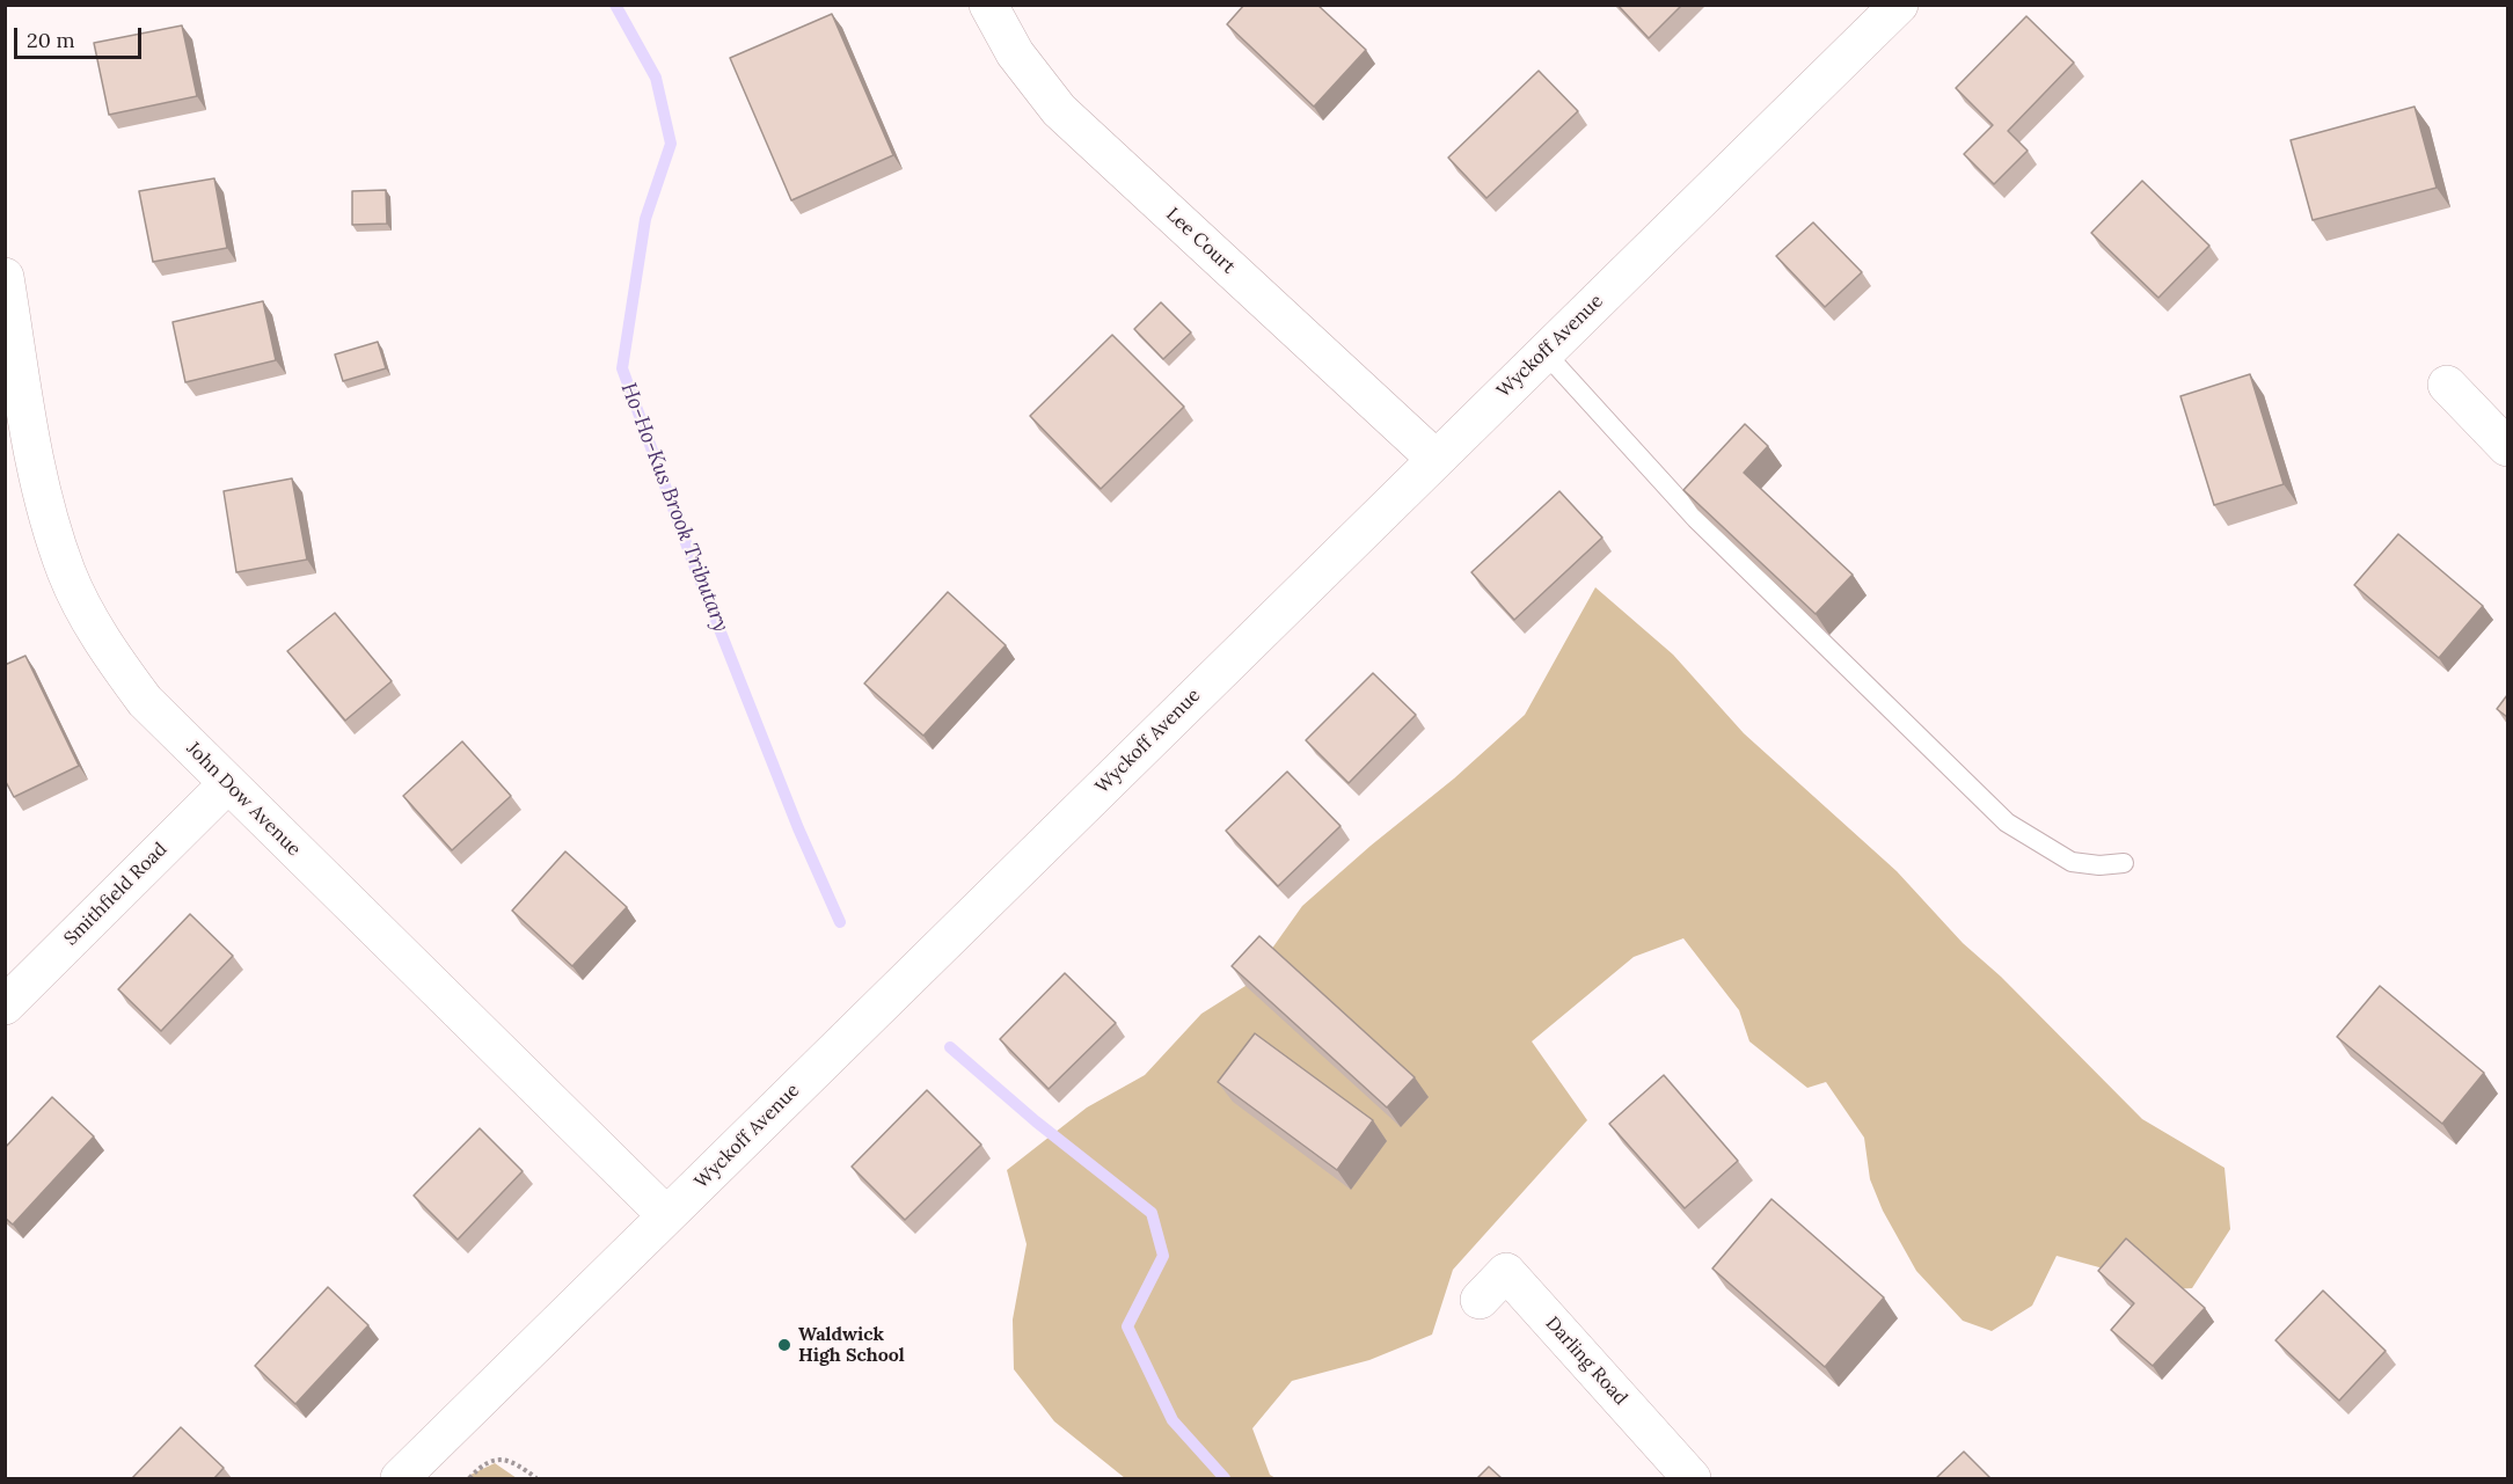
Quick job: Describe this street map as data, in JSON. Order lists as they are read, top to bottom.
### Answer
{
  "streets": {
    "street": [
      "Lee Court",
      "Wyckoff Avenue",
      "John Dow Avenue",
      "Smithfield Road",
      "Darling Road"
    ]
  },
  "crossings": [
    ["Lee Court", "Wyckoff Avenue"],
    ["Wyckoff Avenue", "John Dow Avenue"],
    ["John Dow Avenue", "Smithfield Road"]
  ],
  "water": ["Ho-Ho-Kus Brook Tributary"],
  "places": ["Waldwick High School"],
  "scale_bar": "20 m"
}
